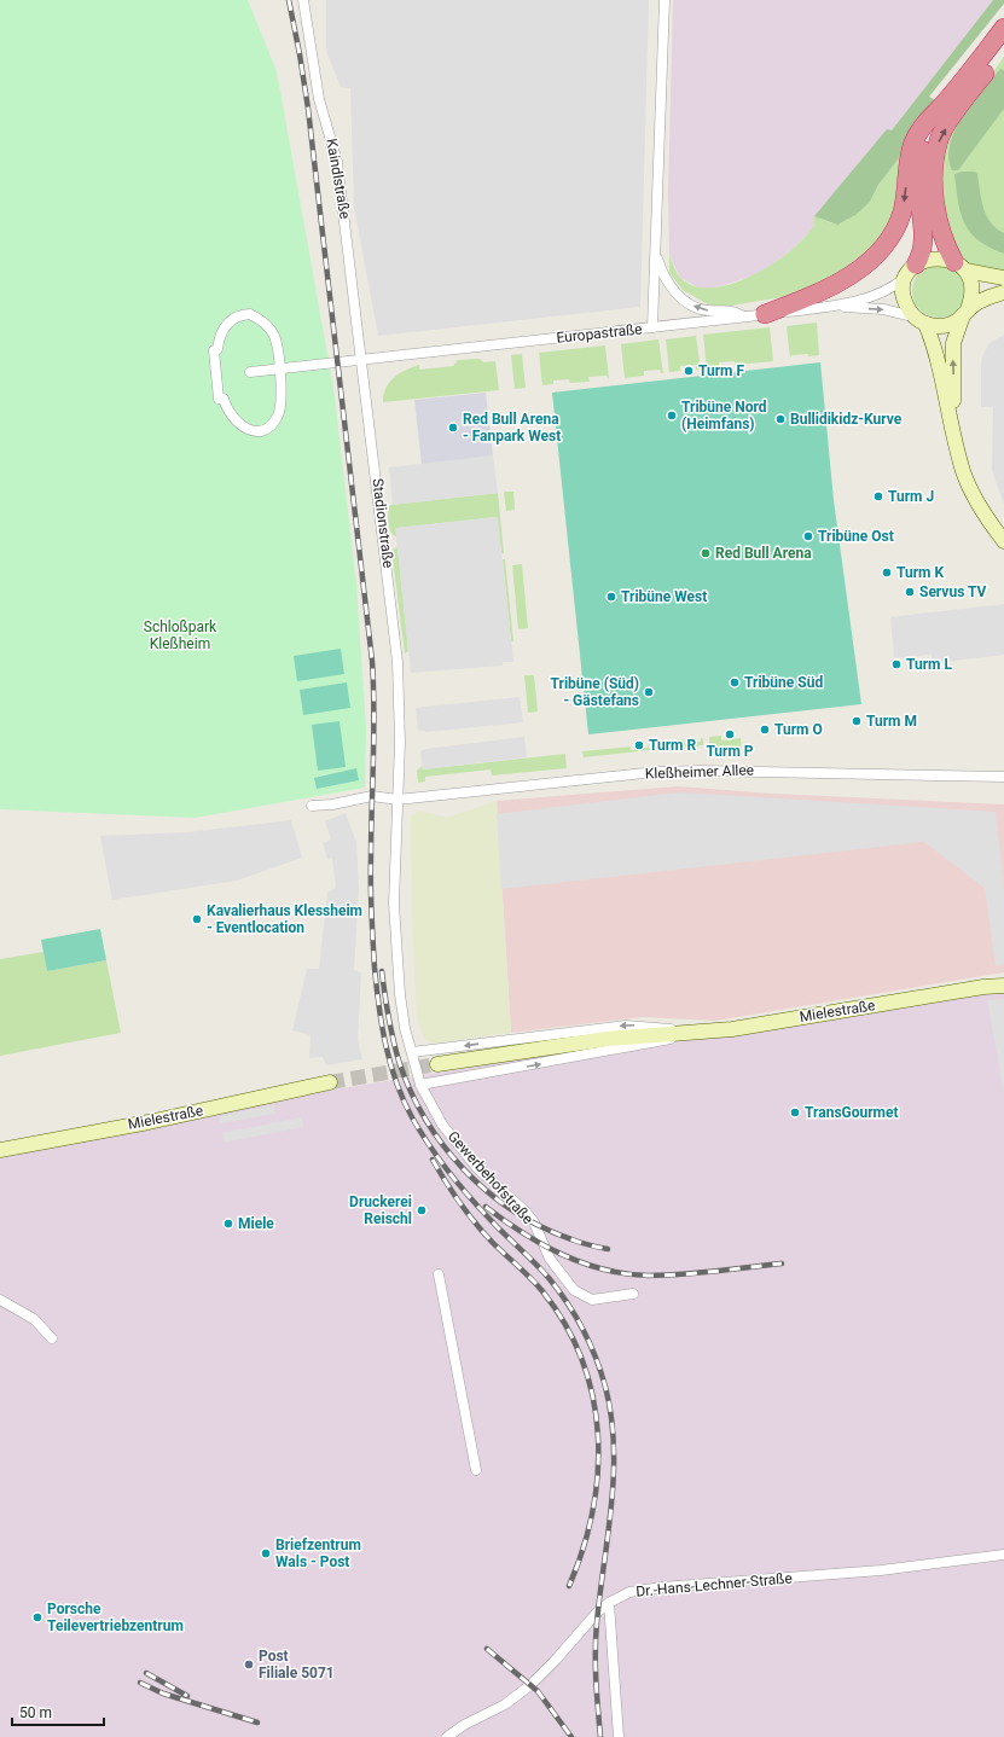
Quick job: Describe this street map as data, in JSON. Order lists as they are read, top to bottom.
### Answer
{
  "streets": {
    "street": [
      "Kaindlstraße",
      "Europastraße",
      "Stadionstraße",
      "Kleßheimer Allee",
      "Mielestraße",
      "Gewerbehofstraße",
      "Dr.-Hans-Lechner-Straße"
    ]
  },
  "crossings": [
    ["Kaindlstraße", "Europastraße"],
    ["Kaindlstraße", "Stadionstraße"],
    ["Europastraße", "Stadionstraße"],
    ["Stadionstraße", "Kleßheimer Allee"],
    ["Stadionstraße", "Gewerbehofstraße"],
    ["Kleßheimer Allee", "Gewerbehofstraße"],
    ["Mielestraße", "Gewerbehofstraße"]
  ],
  "parks": ["Schloßpark Kleßheim"],
  "places": [
    "Turm F",
    "Tribüne Nord (Heimfans)",
    "Bullidikidz-Kurve",
    "Red Bull Arena - Fanpark West",
    "Turm J",
    "Tribüne Ost",
    "Red Bull Arena",
    "Turm K",
    "Servus TV",
    "Tribüne West",
    "Turm L",
    "Tribüne Süd",
    "Tribüne (Süd) - Gästefans",
    "Turm M",
    "Turm O",
    "Turm P",
    "Turm R",
    "Kavalierhaus Klessheim - Eventlocation",
    "TransGourmet",
    "Druckerei Reischl",
    "Miele",
    "Briefzentrum Wals - Post",
    "Porsche Teilevertriebzentrum",
    "Post Filiale 5071"
  ],
  "scale_bar": "50 m"
}
